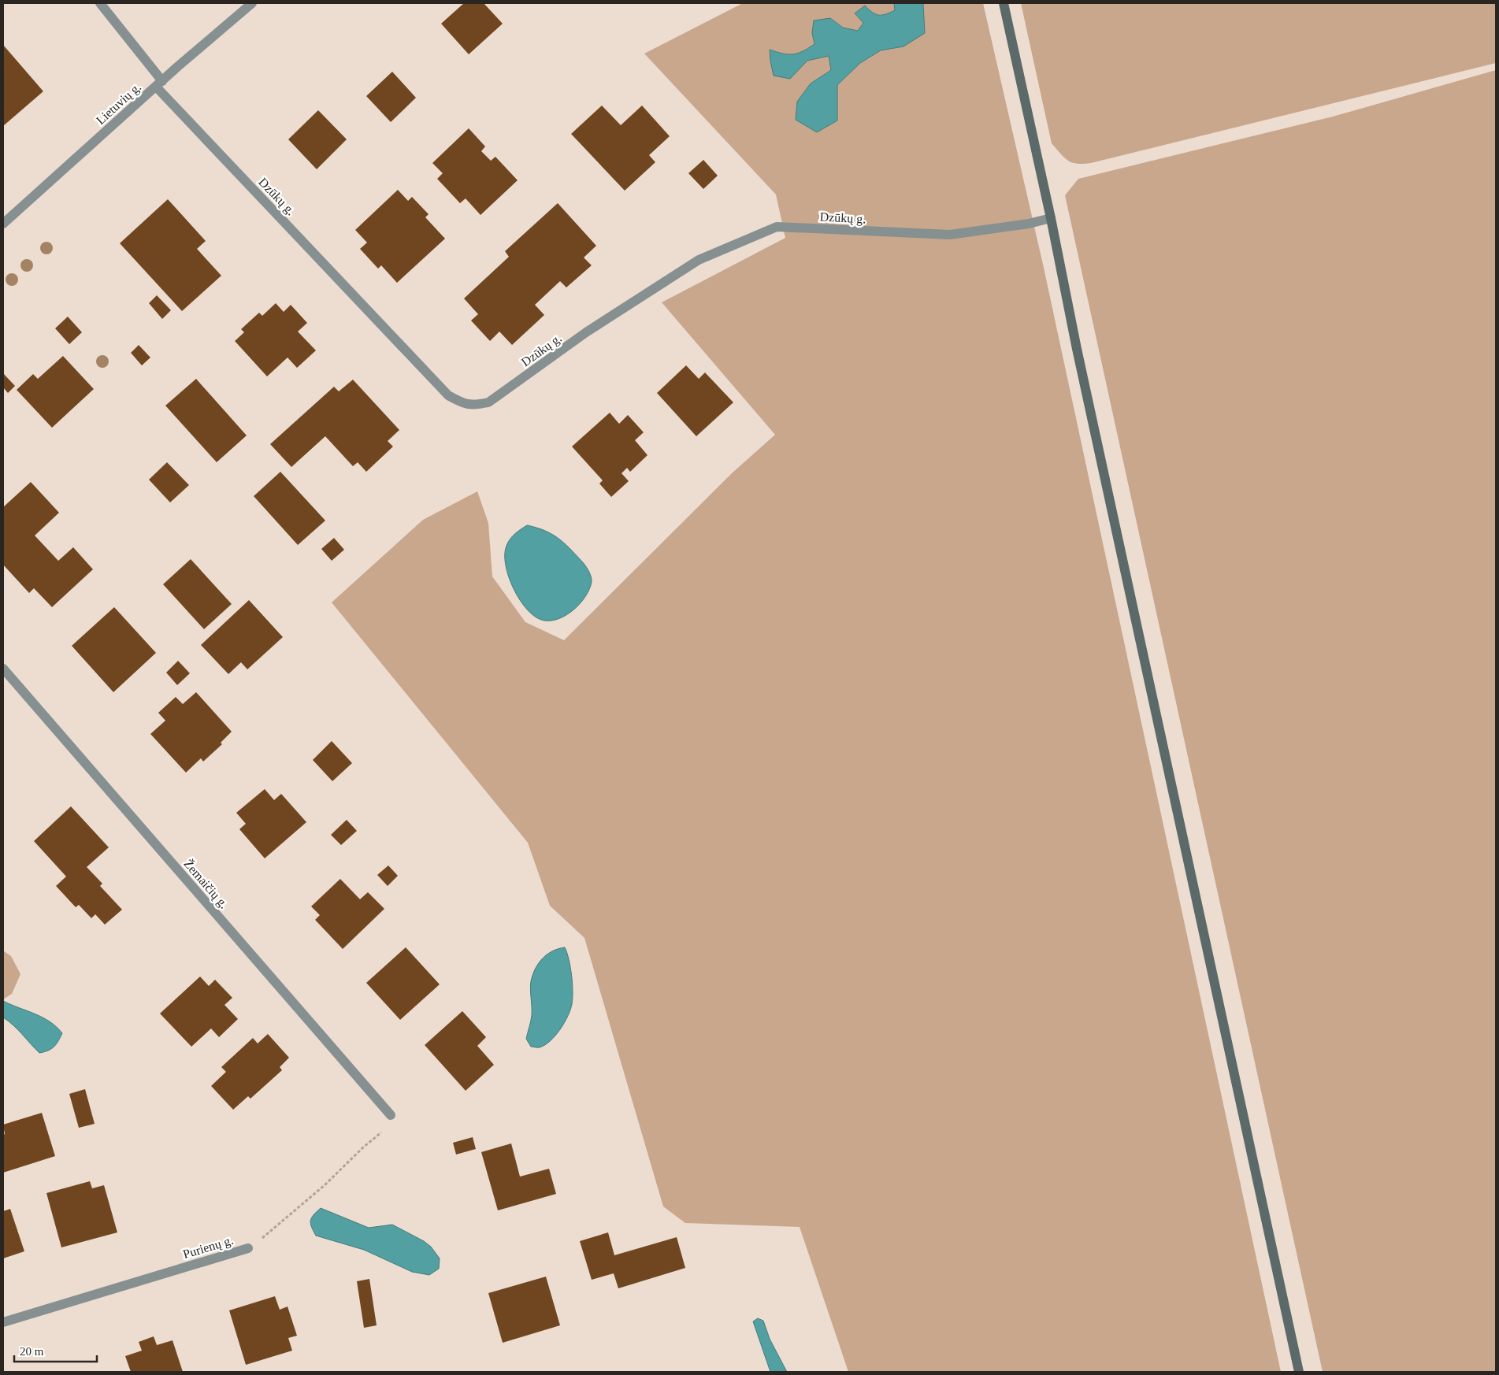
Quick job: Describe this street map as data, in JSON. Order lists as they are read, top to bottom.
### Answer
{
  "streets": {
    "street": [
      "Lietuvių g.",
      "Dzūkų g.",
      "Žemaičių g.",
      "Purienų g."
    ]
  },
  "crossings": [
    ["Lietuvių g.", "Dzūkų g."]
  ],
  "scale_bar": "20 m"
}
